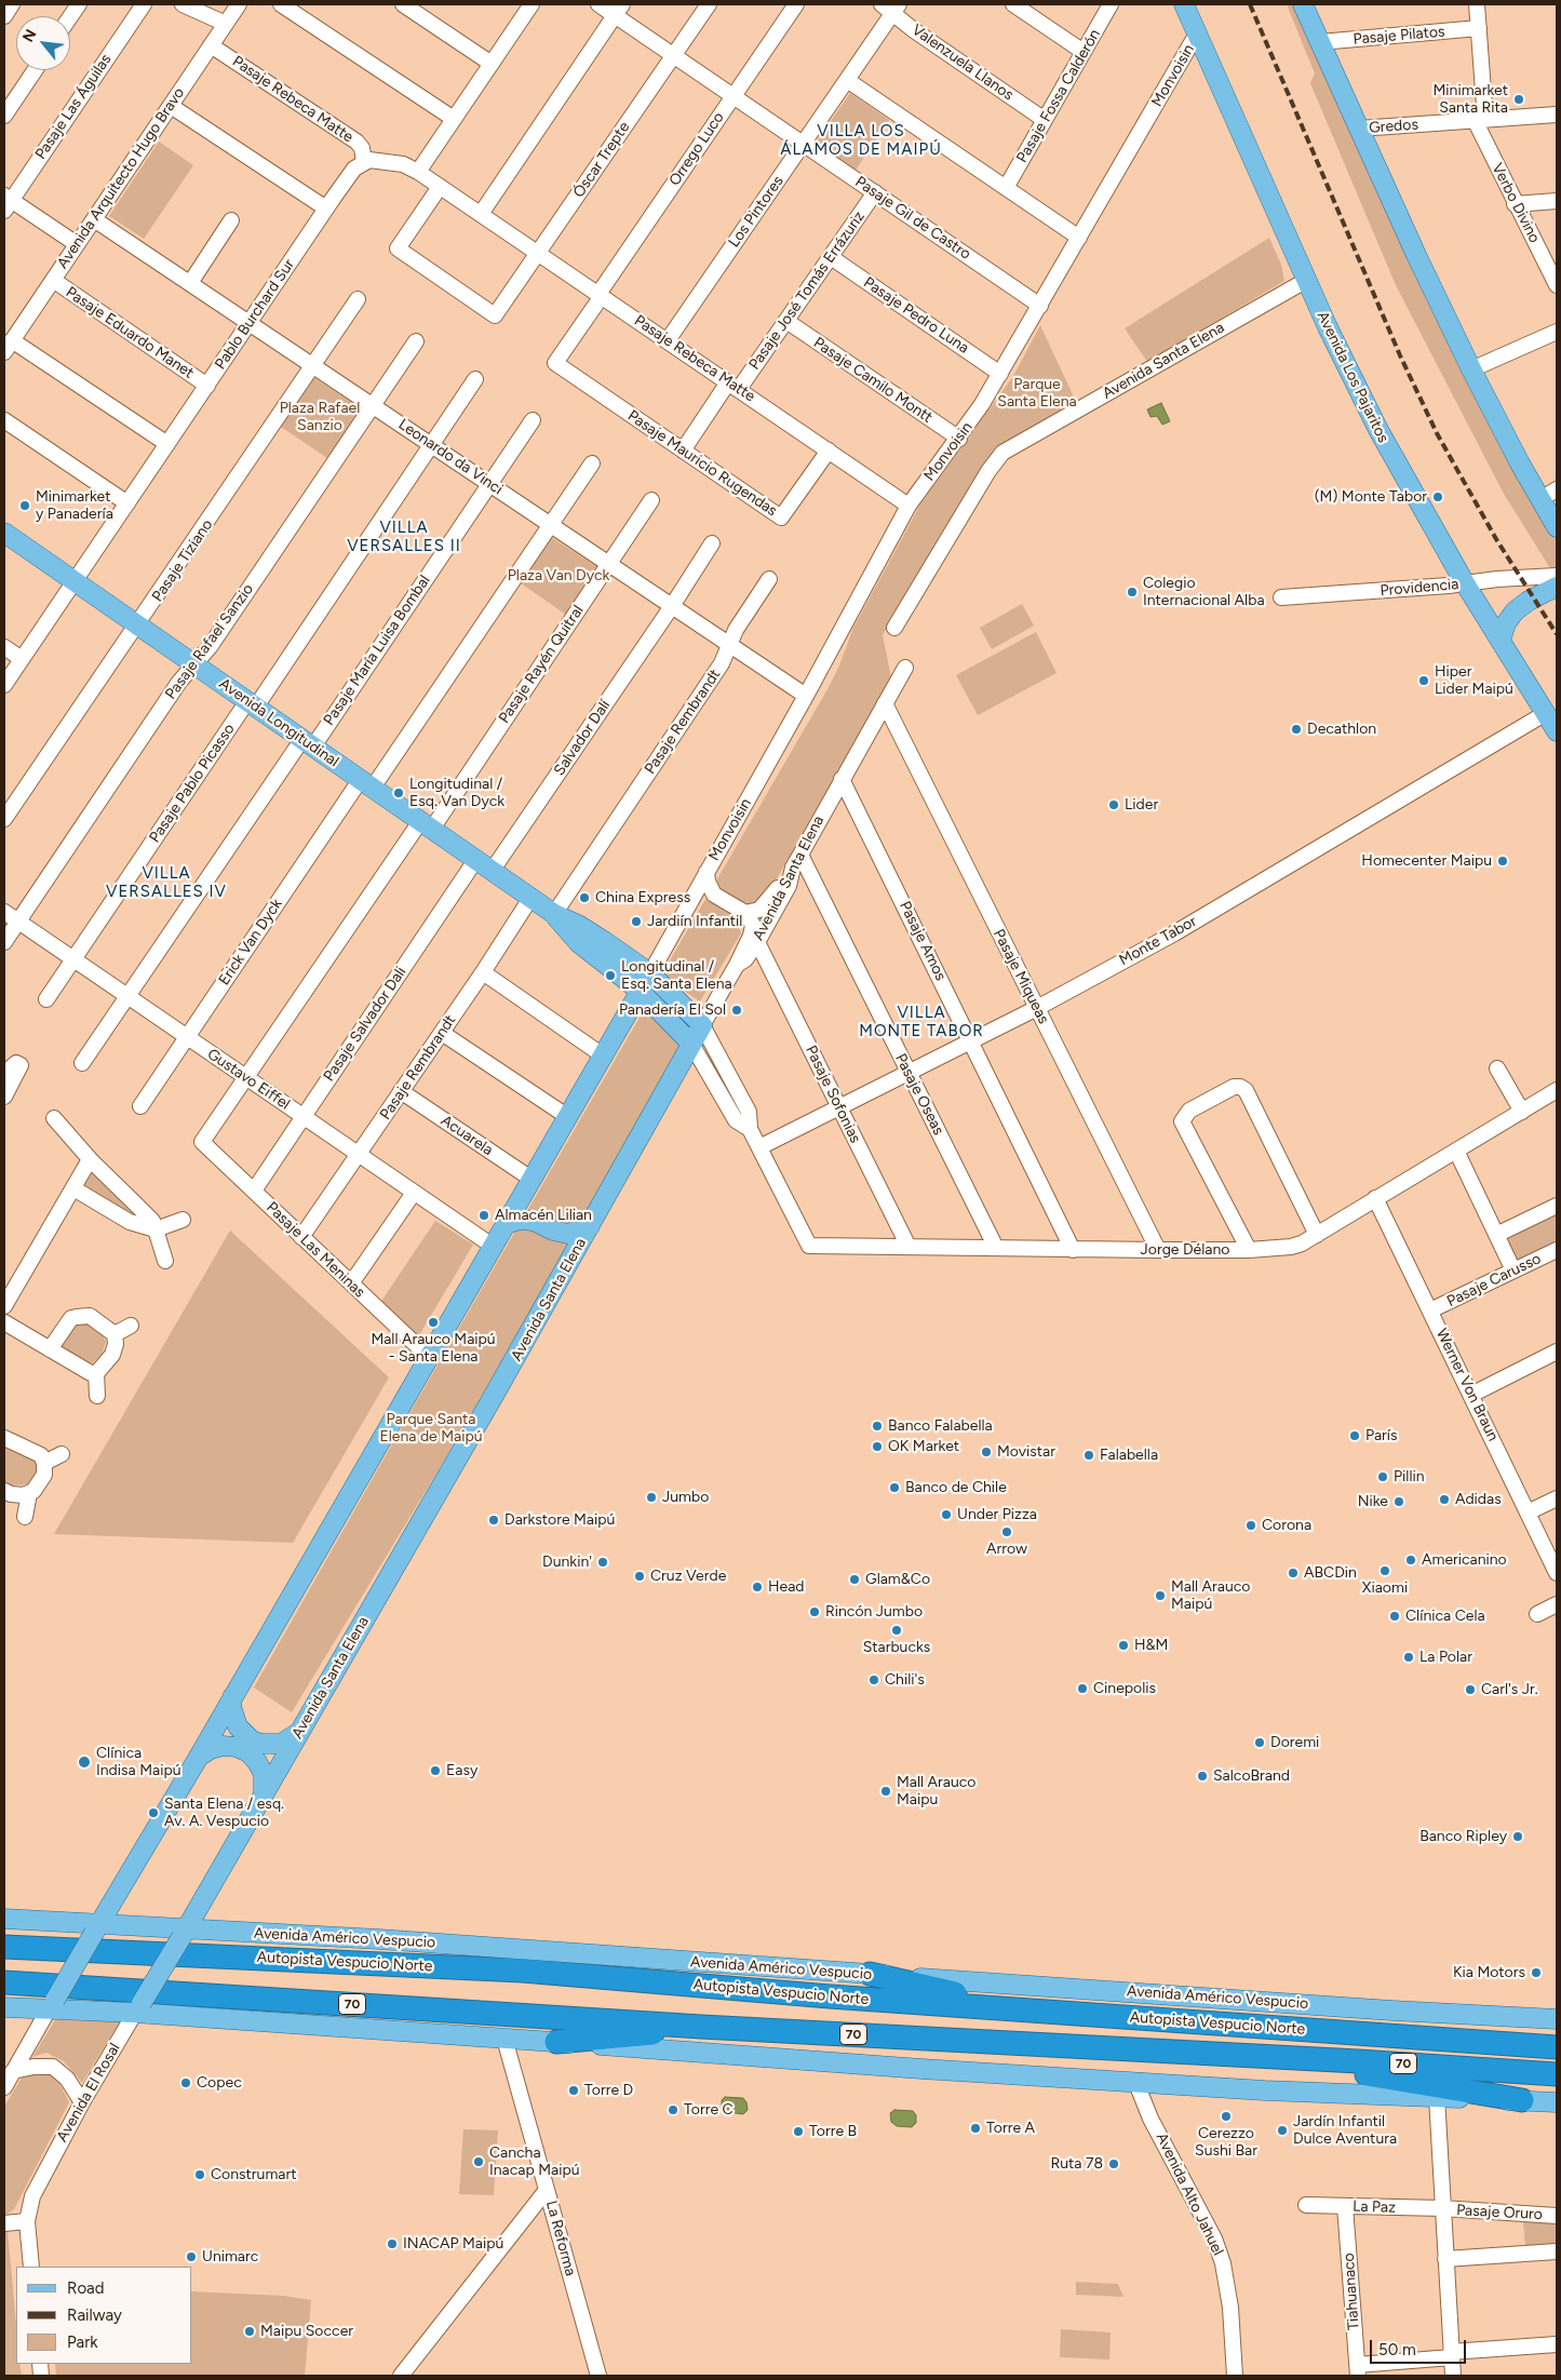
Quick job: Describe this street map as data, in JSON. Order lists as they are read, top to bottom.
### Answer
{
  "streets": {
    "highway": ["Autopista Vespucio Norte", "70"],
    "main road": [
      "Avenida Santa Elena",
      "Avenida Los Pajaritos",
      "Avenida Longitudinal",
      "Avenida Américo Vespucio",
      "Avenida El Rosal"
    ],
    "street": [
      "Pasaje Pilatos",
      "Valenzuela Llanos",
      "Monvoisin",
      "Pasaje Fossa Calderón",
      "Pasaje Rebeca Matte",
      "Pasaje Las Águilas",
      "Gredos",
      "Orrego Luco",
      "Óscar Trepte",
      "Avenida Arquitecto Hugo Bravo",
      "Verbo Divino",
      "Los Pintores",
      "Pasaje Gil de Castro",
      "Pasaje José Tomás Errázuriz",
      "Pablo Burchard Sur",
      "Pasaje Pedro Luna",
      "Pasaje Eduardo Manet",
      "Pasaje Camilo Montt",
      "Leonardo da Vinci",
      "Pasaje Mauricio Rugendas",
      "Pasaje Tiziano",
      "Providencia",
      "Pasaje Rafael Sanzio",
      "Pasaje María Luisa Bombal",
      "Pasaje Rayén Quitral",
      "Pasaje Rembrandt",
      "Salvador Dalí",
      "Pasaje Pablo Picasso",
      "Pasaje Amos",
      "Monte Tabor",
      "Erick Van Dyck",
      "Pasaje Miqueas",
      "Pasaje Salvador Dali",
      "Gustavo Eiffel",
      "Pasaje Sofonias",
      "Pasaje Oseas",
      "Acuarela",
      "Pasaje Las Meninas",
      "Jorge Délano",
      "Pasaje Carusso",
      "Werner Von Braun",
      "Avenida Alto Jahuel",
      "La Paz",
      "Pasaje Oruro",
      "La Reforma",
      "Tiahuanaco"
    ]
  },
  "crossings": [
    ["Pasaje Pilatos", "Verbo Divino"],
    ["Valenzuela Llanos", "Pasaje Fossa Calderón"],
    ["Valenzuela Llanos", "Los Pintores"],
    ["Monvoisin", "Pasaje Rebeca Matte"],
    ["Monvoisin", "Pasaje Gil de Castro"],
    ["Monvoisin", "Pasaje Pedro Luna"],
    ["Monvoisin", "Avenida Los Pajaritos"],
    ["Monvoisin", "Pasaje Camilo Montt"],
    ["Monvoisin", "Leonardo da Vinci"],
    ["Pasaje Rebeca Matte", "Orrego Luco"],
    ["Pasaje Rebeca Matte", "Óscar Trepte"],
    ["Pasaje Rebeca Matte", "Avenida Arquitecto Hugo Bravo"],
    ["Pasaje Rebeca Matte", "Los Pintores"],
    ["Pasaje Rebeca Matte", "Pasaje José Tomás Errázuriz"],
    ["Pasaje Rebeca Matte", "Pablo Burchard Sur"],
    ["Pasaje Rebeca Matte", "Pasaje Mauricio Rugendas"],
    ["Gredos", "Verbo Divino"],
    ["Orrego Luco", "Pasaje Gil de Castro"],
    ["Orrego Luco", "Pasaje Mauricio Rugendas"],
    ["Óscar Trepte", "Pasaje Gil de Castro"],
    ["Avenida Arquitecto Hugo Bravo", "Pasaje Eduardo Manet"],
    ["Avenida Arquitecto Hugo Bravo", "Leonardo da Vinci"],
    ["Los Pintores", "Pasaje Gil de Castro"],
    ["Pasaje Gil de Castro", "Pasaje José Tomás Errázuriz"],
    ["Pasaje José Tomás Errázuriz", "Pasaje Pedro Luna"],
    ["Pasaje José Tomás Errázuriz", "Pasaje Camilo Montt"],
    ["Pasaje José Tomás Errázuriz", "Pasaje Mauricio Rugendas"],
    ["Pablo Burchard Sur", "Pasaje Eduardo Manet"],
    ["Pablo Burchard Sur", "Leonardo da Vinci"],
    ["Pablo Burchard Sur", "Avenida Longitudinal"],
    ["Avenida Santa Elena", "Avenida Los Pajaritos"],
    ["Avenida Santa Elena", "Avenida Longitudinal"],
    ["Avenida Santa Elena", "Pasaje Amos"],
    ["Avenida Santa Elena", "Pasaje Miqueas"],
    ["Avenida Santa Elena", "Pasaje Sofonias"],
    ["Avenida Santa Elena", "Pasaje Oseas"],
    ["Avenida Santa Elena", "Avenida Américo Vespucio"],
    ["Avenida Santa Elena", "Avenida El Rosal"],
    ["Avenida Los Pajaritos", "Providencia"],
    ["Avenida Los Pajaritos", "Monte Tabor"],
    ["Leonardo da Vinci", "Pasaje Tiziano"],
    ["Leonardo da Vinci", "Pasaje Rafael Sanzio"],
    ["Leonardo da Vinci", "Pasaje María Luisa Bombal"],
    ["Leonardo da Vinci", "Pasaje Rayén Quitral"],
    ["Leonardo da Vinci", "Pasaje Rembrandt"],
    ["Leonardo da Vinci", "Salvador Dalí"],
    ["Leonardo da Vinci", "Pasaje Pablo Picasso"],
    ["Leonardo da Vinci", "Erick Van Dyck"],
    ["Pasaje Tiziano", "Avenida Longitudinal"],
    ["Pasaje Rafael Sanzio", "Avenida Longitudinal"],
    ["Pasaje Rafael Sanzio", "Gustavo Eiffel"],
    ["Pasaje María Luisa Bombal", "Avenida Longitudinal"],
    ["Pasaje María Luisa Bombal", "Gustavo Eiffel"],
    ["Pasaje Rayén Quitral", "Avenida Longitudinal"],
    ["Pasaje Rayén Quitral", "Gustavo Eiffel"],
    ["Pasaje Rayén Quitral", "Pasaje Las Meninas"],
    ["Pasaje Rembrandt", "Avenida Longitudinal"],
    ["Pasaje Rembrandt", "Gustavo Eiffel"],
    ["Pasaje Rembrandt", "Acuarela"],
    ["Pasaje Rembrandt", "Pasaje Las Meninas"],
    ["Avenida Longitudinal", "Salvador Dalí"],
    ["Avenida Longitudinal", "Pasaje Pablo Picasso"],
    ["Avenida Longitudinal", "Monte Tabor"],
    ["Avenida Longitudinal", "Erick Van Dyck"],
    ["Avenida Longitudinal", "Pasaje Salvador Dali"],
    ["Avenida Longitudinal", "Jorge Délano"],
    ["Pasaje Pablo Picasso", "Gustavo Eiffel"],
    ["Pasaje Amos", "Monte Tabor"],
    ["Pasaje Amos", "Jorge Délano"],
    ["Monte Tabor", "Pasaje Miqueas"],
    ["Monte Tabor", "Pasaje Sofonias"],
    ["Monte Tabor", "Pasaje Oseas"],
    ["Erick Van Dyck", "Gustavo Eiffel"],
    ["Pasaje Miqueas", "Jorge Délano"],
    ["Pasaje Salvador Dali", "Gustavo Eiffel"],
    ["Pasaje Salvador Dali", "Pasaje Las Meninas"],
    ["Pasaje Sofonias", "Jorge Délano"],
    ["Pasaje Oseas", "Jorge Délano"],
    ["Jorge Délano", "Werner Von Braun"],
    ["Pasaje Carusso", "Werner Von Braun"],
    ["Avenida Américo Vespucio", "Avenida El Rosal"],
    ["La Paz", "Pasaje Oruro"],
    ["La Paz", "Tiahuanaco"]
  ],
  "districts": [
    "VILLA LOS ÁLAMOS DE MAIPÚ",
    "VILLA VERSALLES II",
    "VILLA VERSALLES IV",
    "VILLA MONTE TABOR"
  ],
  "parks": [
    "Parque Santa Elena",
    "Plaza Rafael Sanzio",
    "Plaza Van Dyck",
    "Parque Santa Elena de Maipú"
  ],
  "places": [
    "Minimarket Santa Rita",
    "(M) Monte Tabor",
    "Minimarket y Panadería",
    "Colegio Internacional Alba",
    "Hiper Lider Maipú",
    "Decathlon",
    "Longitudinal / Esq. Van Dyck",
    "Lider",
    "Homecenter Maipu",
    "China Express",
    "Jardiín Infantil",
    "Longitudinal / Esq. Santa Elena",
    "Panadería El Sol",
    "Almacén Lilian",
    "Mall Arauco Maipú - Santa Elena",
    "Banco Falabella",
    "París",
    "OK Market",
    "Movistar",
    "Falabella",
    "Pillin",
    "Banco de Chile",
    "Jumbo",
    "Adidas",
    "Nike",
    "Under Pizza",
    "Darkstore Maipú",
    "Corona",
    "Arrow",
    "Americanino",
    "Dunkin'",
    "Xiaomi",
    "ABCDin",
    "Cruz Verde",
    "Glam&Co",
    "Head",
    "Mall Arauco Maipú",
    "Rincón Jumbo",
    "Clínica Cela",
    "Starbucks",
    "H&M",
    "La Polar",
    "Chili's",
    "Cinepolis",
    "Carl's Jr.",
    "Doremi",
    "Clínica Indisa Maipú",
    "Easy",
    "SalcoBrand",
    "Mall Arauco Maipu",
    "Santa Elena / esq. Av. A. Vespucio",
    "Banco Ripley",
    "Kia Motors",
    "Copec",
    "Torre D",
    "Torre C",
    "Cerezzo Sushi Bar",
    "Torre A",
    "Jardín Infantil Dulce Aventura",
    "Torre B",
    "Cancha Inacap Maipú",
    "Ruta 78",
    "Construmart",
    "INACAP Maipú",
    "Unimarc",
    "Maipu Soccer"
  ],
  "legend": ["Road", "Railway", "Park"],
  "scale_bar": "50 m",
  "north": "top left"
}
